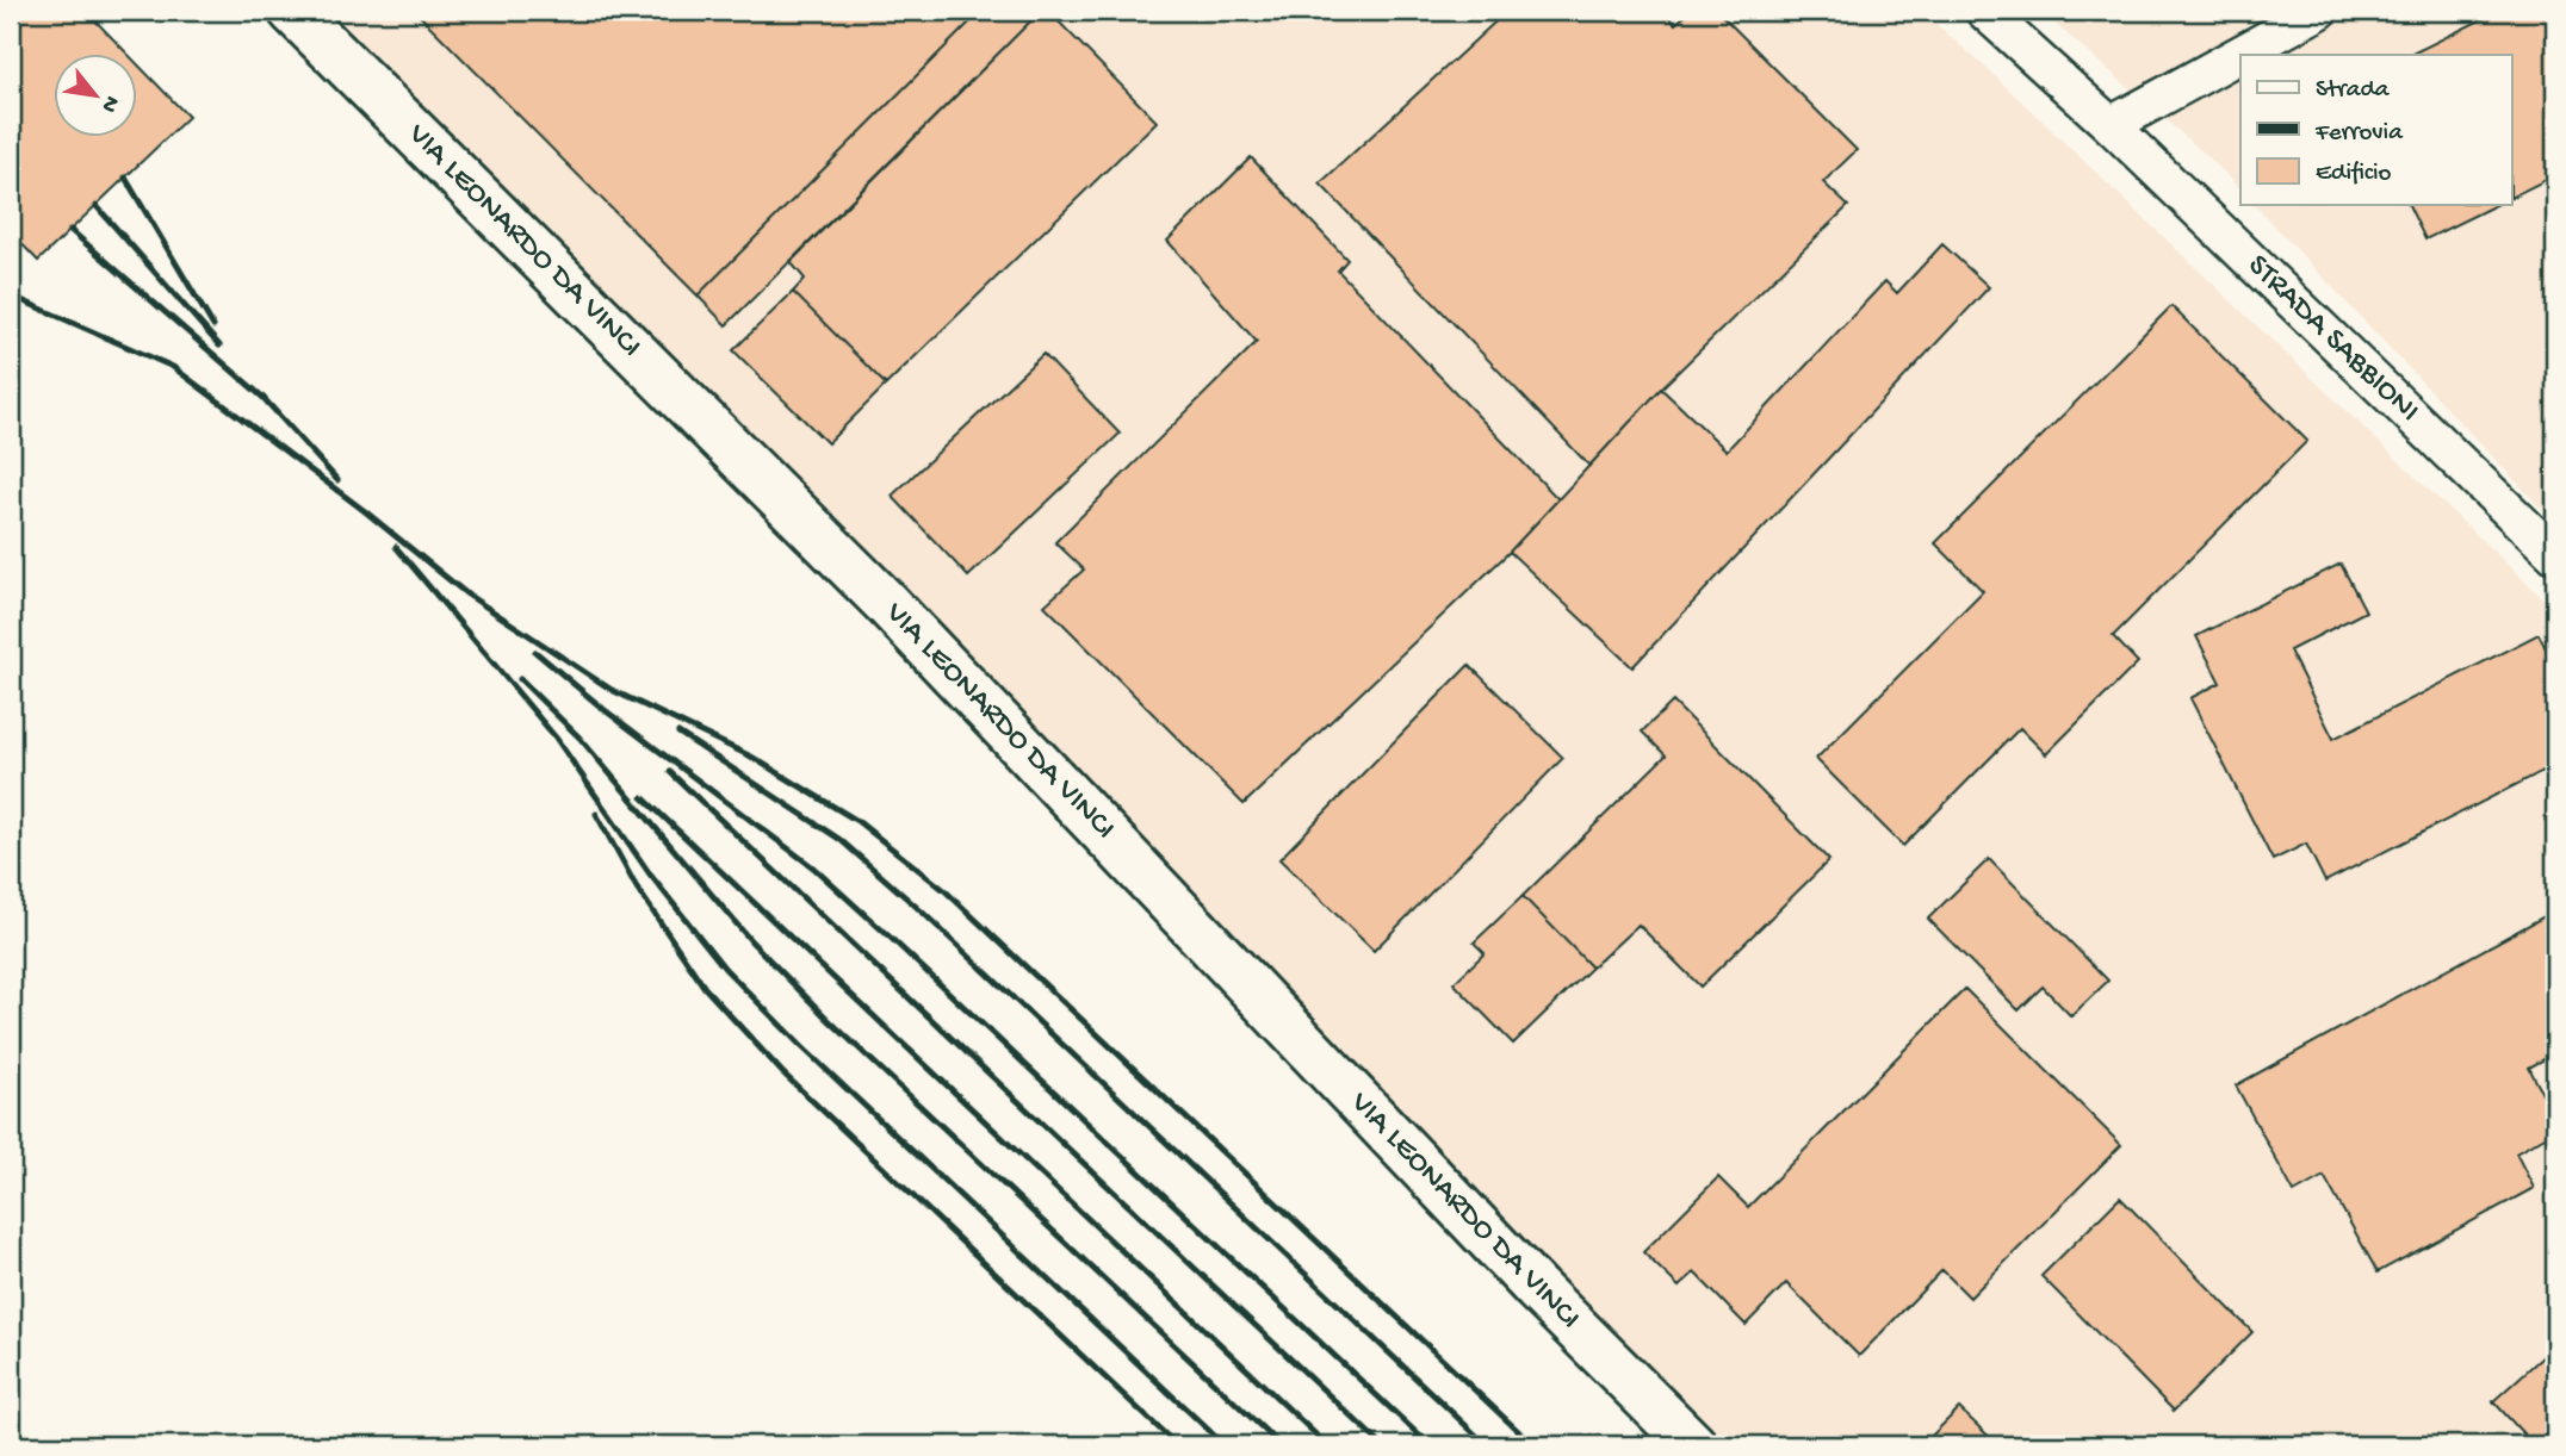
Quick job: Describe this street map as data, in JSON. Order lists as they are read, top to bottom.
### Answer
{
  "streets": {
    "street": ["VIA LEONARDO DA VINCI", "STRADA SABBIONI"]
  },
  "legend": ["Strada", "Ferrovia", "Edificio"],
  "north": "bottom right"
}
